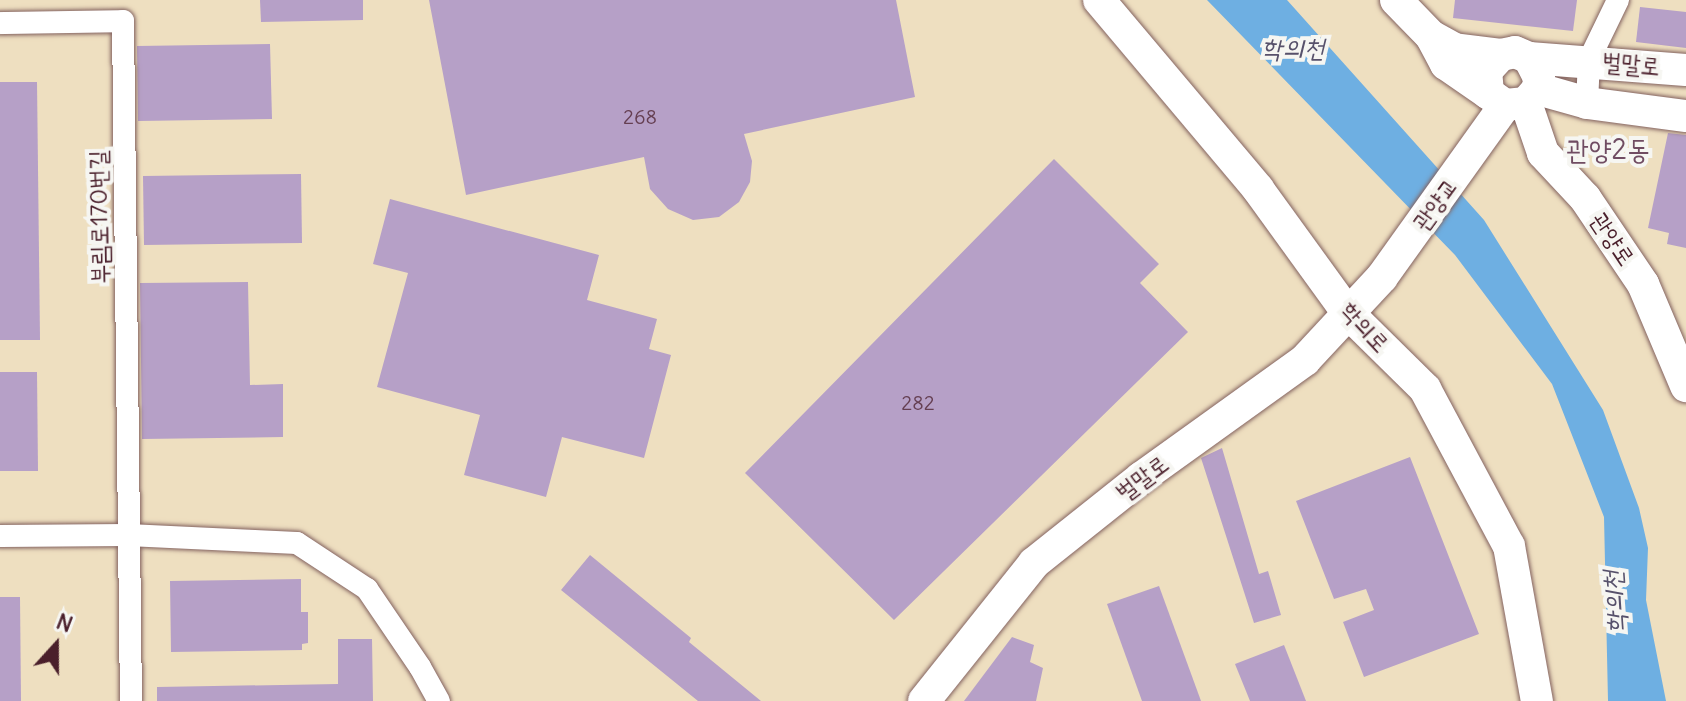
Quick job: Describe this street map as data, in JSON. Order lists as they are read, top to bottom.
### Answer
{
  "streets": {
    "street": [
      "벌말로",
      "관양교",
      "부림로170번길",
      "관양로",
      "학의로"
    ]
  },
  "crossings": [
    ["벌말로", "관양교"],
    ["벌말로", "관양로"],
    ["벌말로", "학의로"],
    ["관양교", "관양로"]
  ],
  "districts": ["관양2동"],
  "water": ["학의천"],
  "house_numbers": ["268", "282"],
  "north": "top"
}
